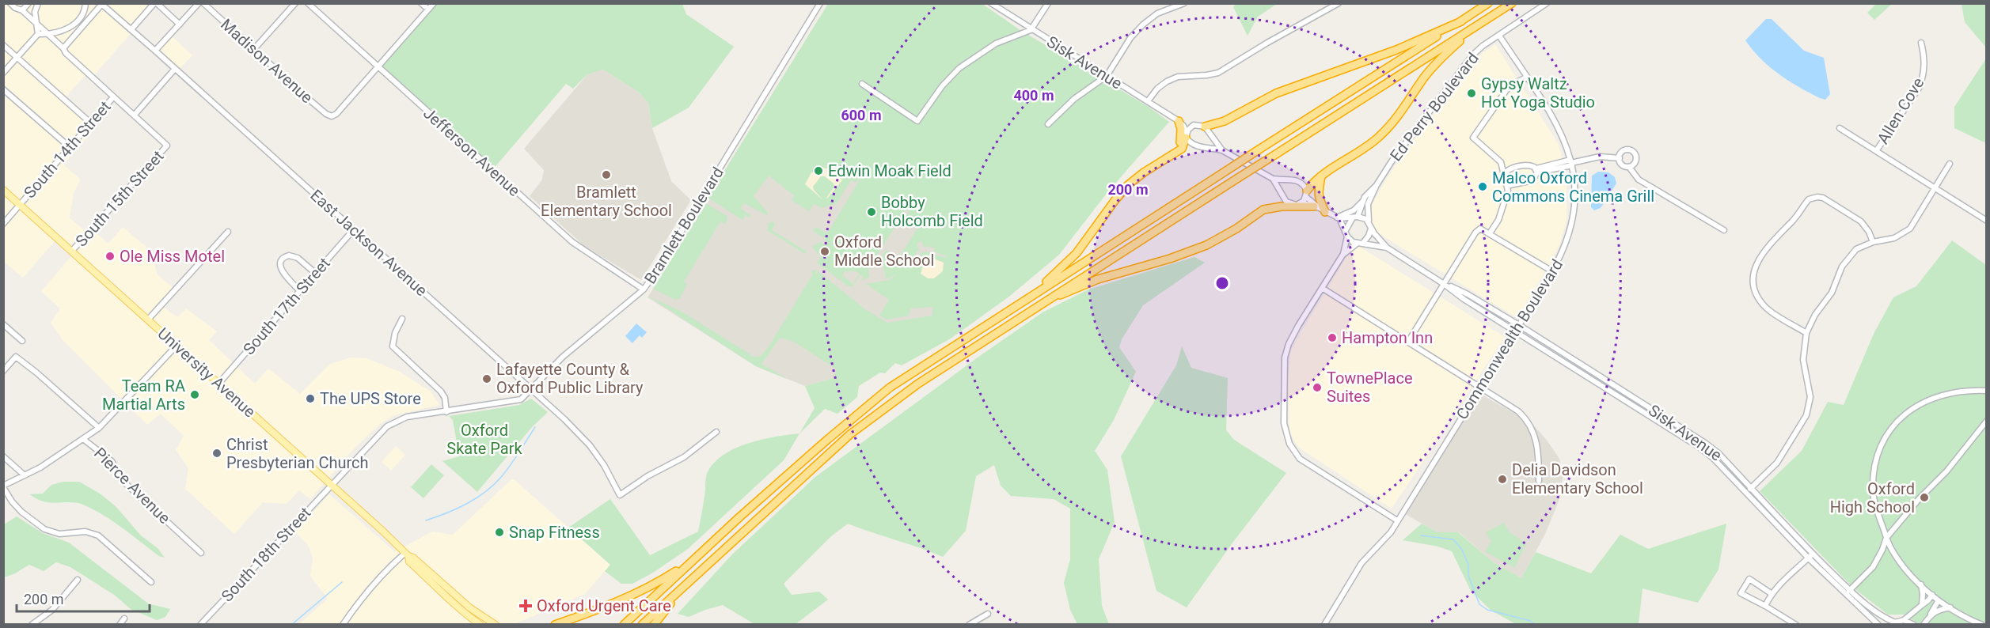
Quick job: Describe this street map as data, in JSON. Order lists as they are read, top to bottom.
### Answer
{
  "streets": {
    "main road": ["University Avenue"],
    "street": [
      "Madison Avenue",
      "Sisk Avenue",
      "Ed Perry Boulevard",
      "Allen Cove",
      "South 14th Street",
      "Jefferson Avenue",
      "South 15th Street",
      "Bramlett Boulevard",
      "East Jackson Avenue",
      "South 17th Street",
      "Commonwealth Boulevard",
      "Pierce Avenue",
      "South 18th Street"
    ]
  },
  "crossings": [
    ["Madison Avenue", "Jefferson Avenue"],
    ["Sisk Avenue", "Commonwealth Boulevard"],
    ["Ed Perry Boulevard", "Commonwealth Boulevard"],
    ["South 14th Street", "South 15th Street"],
    ["South 14th Street", "East Jackson Avenue"],
    ["South 14th Street", "University Avenue"],
    ["Jefferson Avenue", "Bramlett Boulevard"],
    ["South 15th Street", "University Avenue"],
    ["Bramlett Boulevard", "East Jackson Avenue"],
    ["Bramlett Boulevard", "University Avenue"],
    ["Bramlett Boulevard", "South 18th Street"],
    ["East Jackson Avenue", "South 17th Street"],
    ["South 17th Street", "University Avenue"],
    ["University Avenue", "South 18th Street"]
  ],
  "parks": ["Oxford Skate Park"],
  "places": {
    "other": [
      "Gypsy Waltz Hot Yoga Studio",
      "Edwin Moak Field",
      "Bramlett Elementary School",
      "Malco Oxford Commons Cinema Grill",
      "Bobby Holcomb Field",
      "Oxford Middle School",
      "Ole Miss Motel",
      "Hampton Inn",
      "Lafayette County & Oxford Public Library",
      "TownePlace Suites",
      "Team RA Martial Arts",
      "The UPS Store",
      "Christ Presbyterian Church",
      "Delia Davidson Elementary School",
      "Oxford High School",
      "Snap Fitness"
    ],
    "health": ["Oxford Urgent Care"]
  },
  "scale_bar": "200 m",
  "rings": ["400 m", "600 m", "200 m"]
}
